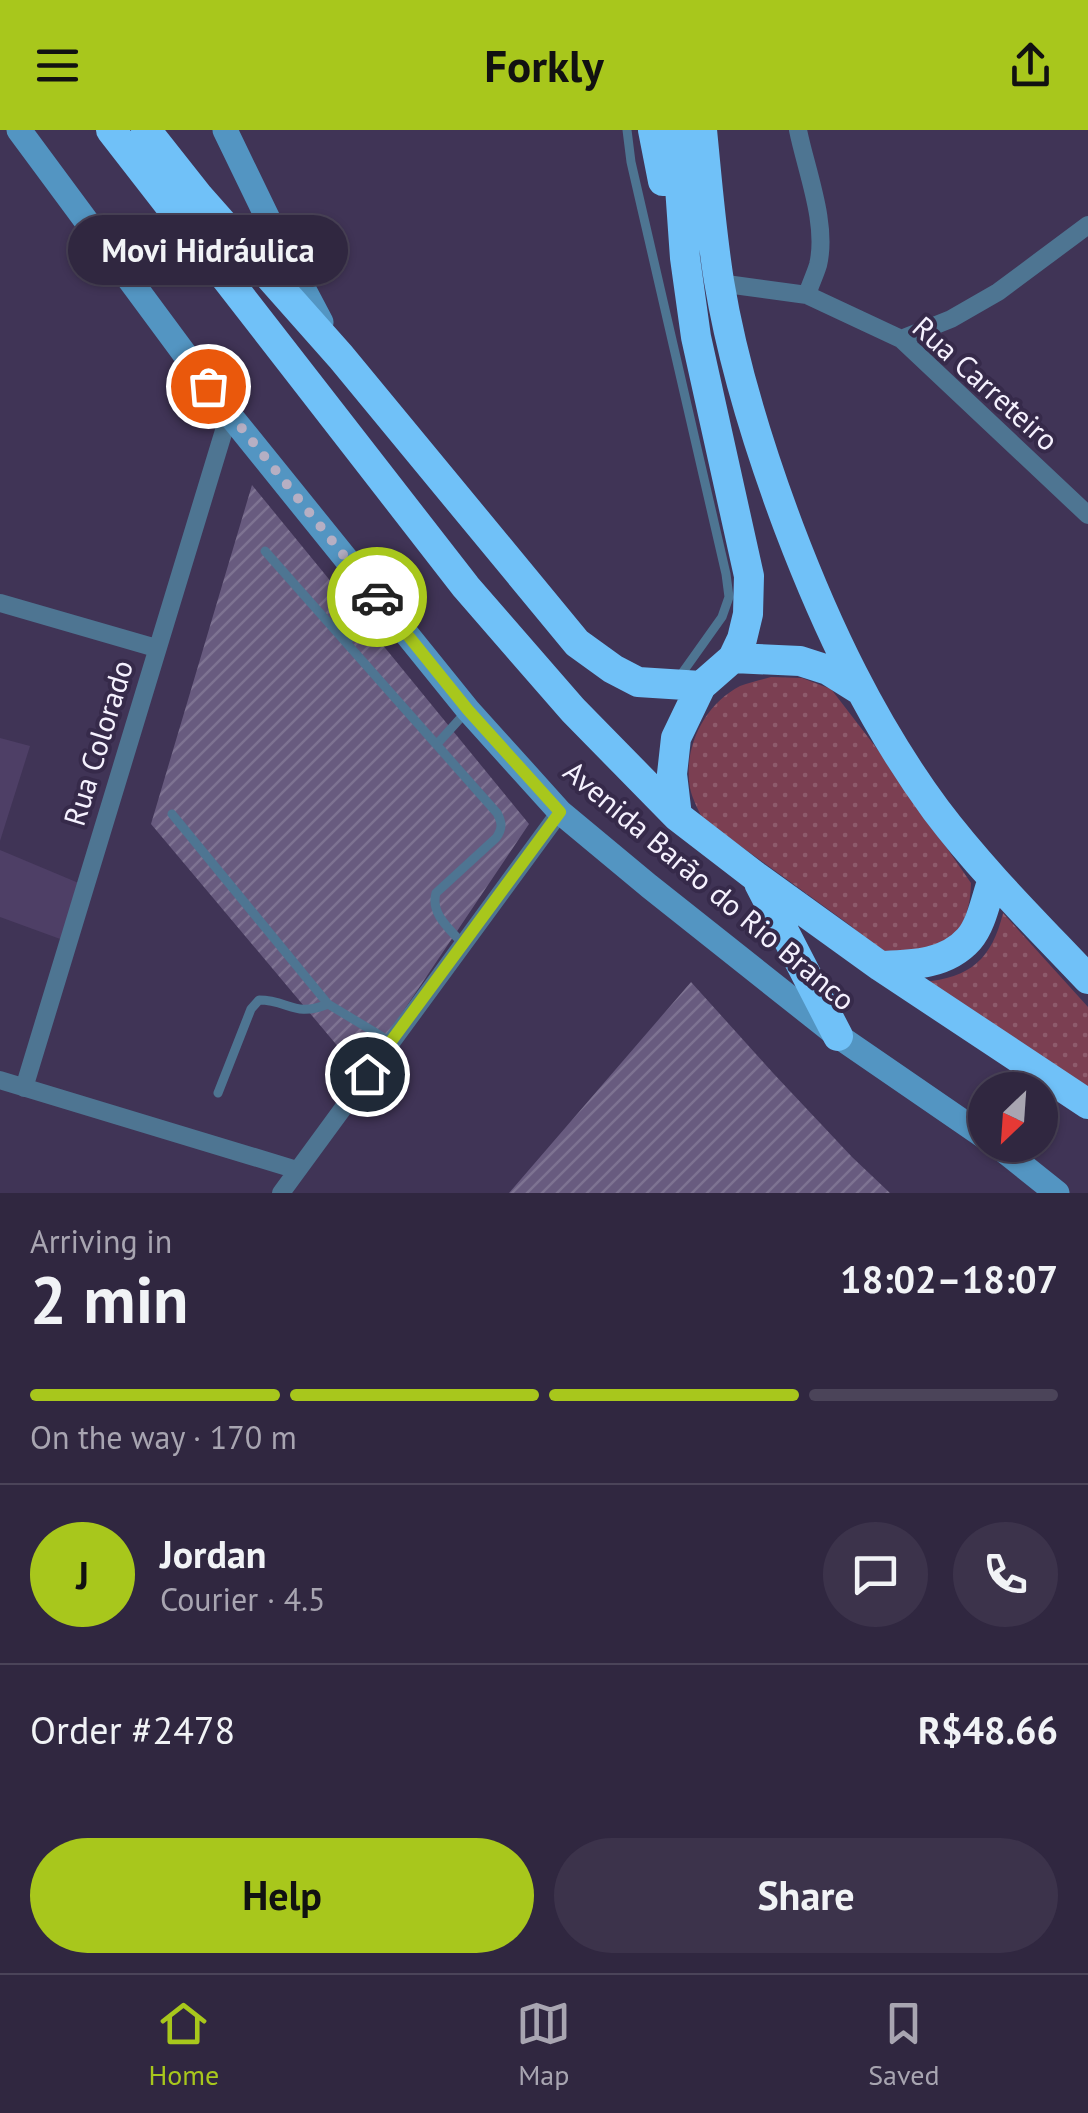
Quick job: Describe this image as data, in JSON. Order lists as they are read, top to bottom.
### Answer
{
  "streets": {
    "street": ["Rua Carreteiro", "Rua Colorado", "Avenida Barão do Rio Branco"]
  },
  "crossings": [
    ["Rua Colorado", "Avenida Barão do Rio Branco"]
  ],
  "places": ["Movi Hidráulica"],
  "north": "bottom left",
  "page": {
    "header": "Forkly",
    "bubble": "Movi Hidráulica",
    "heading": ["2 min", "Arriving in", "18:02–18:07"],
    "panel": [
      "Jordan",
      "Courier · 4.5",
      "Order #2478",
      "R$48.66"
    ],
    "bar": "On the way · 170 m",
    "round": "J",
    "buttons": ["Help", "Share"],
    "tabs": ["Home", "Map", "Saved"]
  }
}
